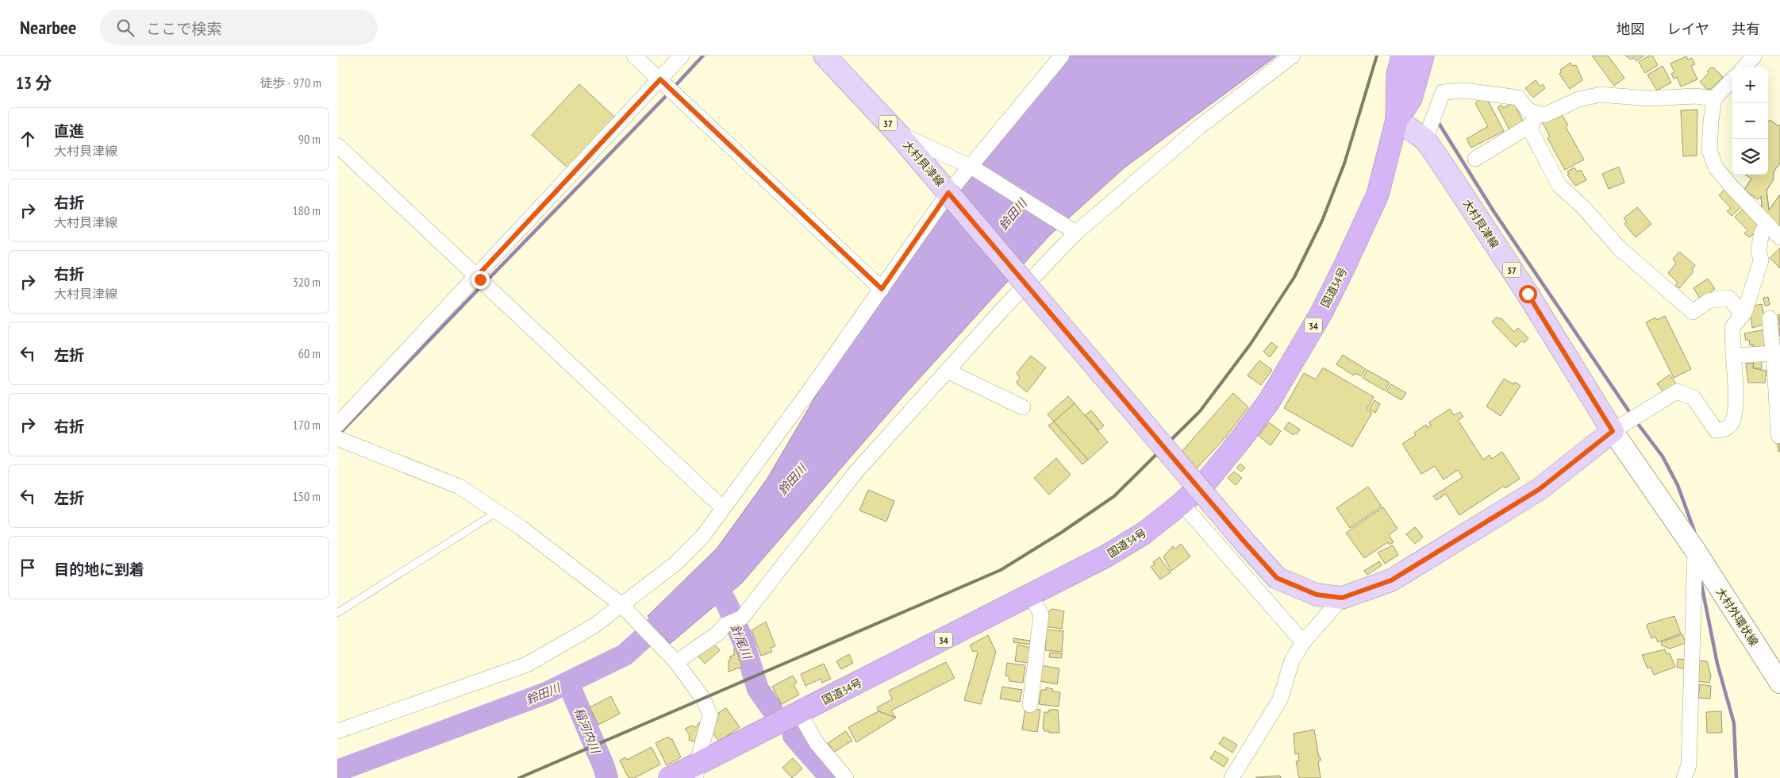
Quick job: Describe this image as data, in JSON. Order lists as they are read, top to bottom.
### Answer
{
  "streets": {
    "highway": ["国道34号", "34"],
    "main road": ["37", "大村貝津線", "大村外環状線"]
  },
  "crossings": [
    ["大村貝津線", "国道34号"],
    ["大村貝津線", "大村外環状線"]
  ],
  "water": ["鈴田川", "針尾川", "稲河内川"],
  "page": {
    "header": "Nearbee",
    "search": "ここで検索",
    "nav": ["地図", "レイヤ", "共有"],
    "heading": ["13 分", "徒歩 · 970 m"],
    "map_buttons": ["+", "−"],
    "list": [
      ["直進", "大村貝津線", "90 m"],
      ["右折", "大村貝津線", "180 m"],
      ["右折", "大村貝津線", "320 m"],
      ["左折", "60 m"],
      ["右折", "170 m"],
      ["左折", "150 m"],
      "目的地に到着"
    ]
  }
}
